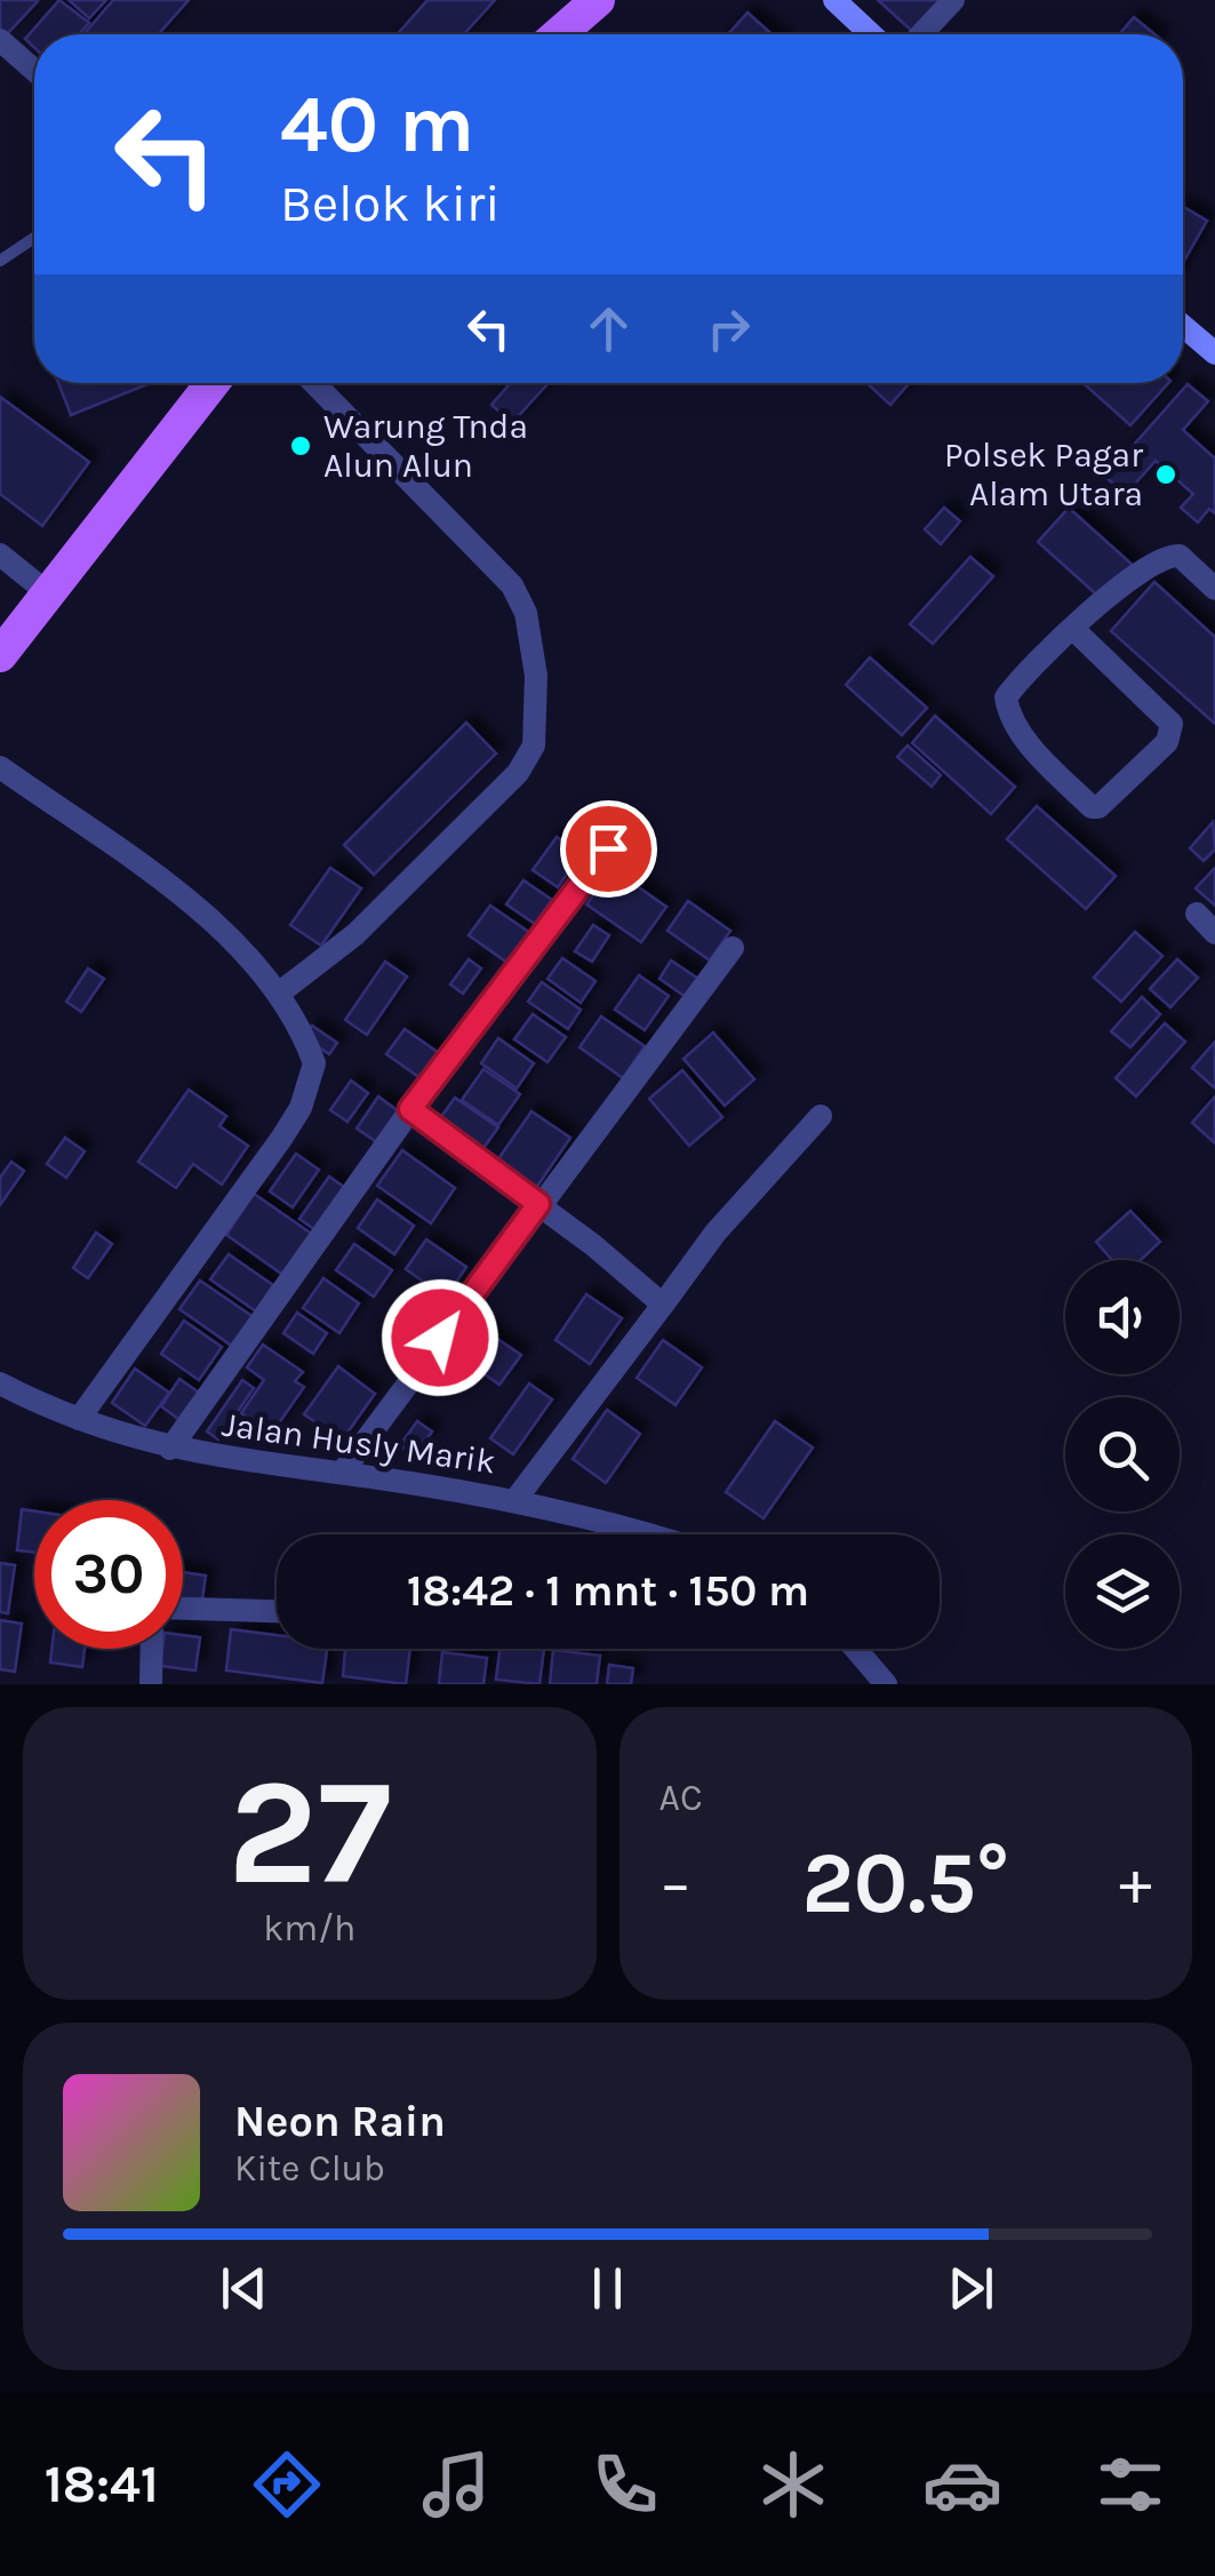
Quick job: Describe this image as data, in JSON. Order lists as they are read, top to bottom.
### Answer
{
  "streets": {
    "street": ["Jalan Husly Marik"]
  },
  "places": ["Warung Tnda Alun Alun", "Polsek Pagar Alam Utara"],
  "page": {
    "turn": ["40 m", "Belok kiri"],
    "limit": "30",
    "trip": "18:42 · 1 mnt · 150 m",
    "tile": [
      ["27", "km/h"],
      "AC"
    ],
    "heat": ["−", "20.5°", "+"],
    "song": ["Neon Rain", "Kite Club"],
    "tabs": "18:41"
  }
}
